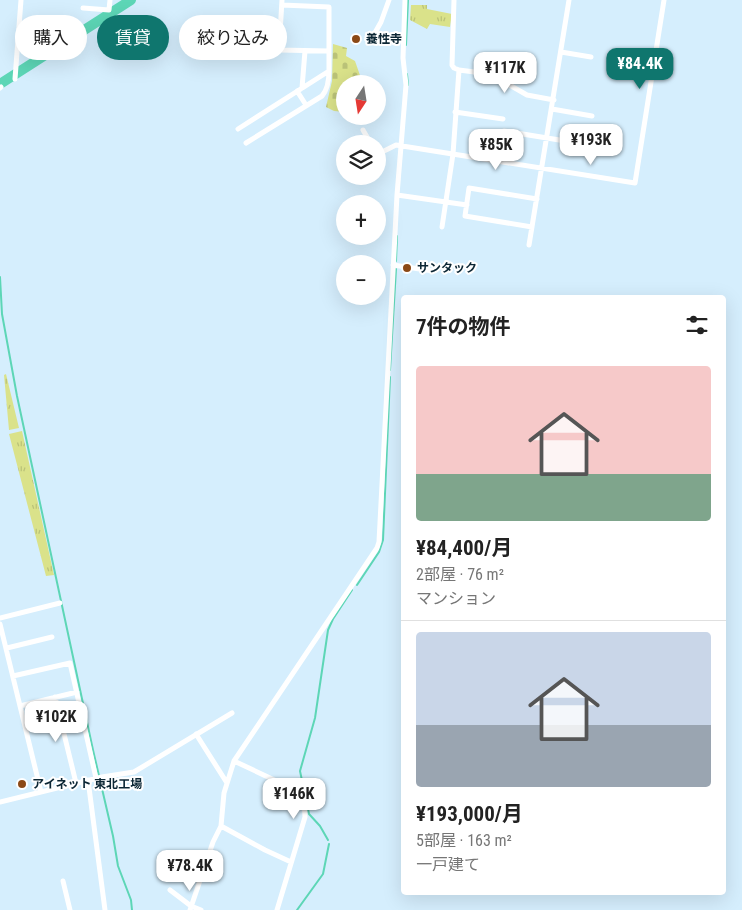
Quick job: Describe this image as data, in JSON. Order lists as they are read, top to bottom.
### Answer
{
  "places": ["養性寺", "サンタック", "アイネット 東北工場"],
  "north": "bottom",
  "page": {
    "chip": ["購入", "賃貸", "絞り込み"],
    "price": [
      "¥84.4K",
      "¥117K",
      "¥193K",
      "¥85K",
      "¥102K",
      "¥146K",
      "¥78.4K"
    ],
    "map_buttons": ["+", "−"],
    "heading": "7件の物件",
    "list": [
      {
        "name": "¥84,400/月",
        "note": "2部屋 · 76 m² · マンション"
      },
      {
        "name": "¥193,000/月",
        "note": "5部屋 · 163 m² · 一戸建て"
      }
    ]
  }
}
